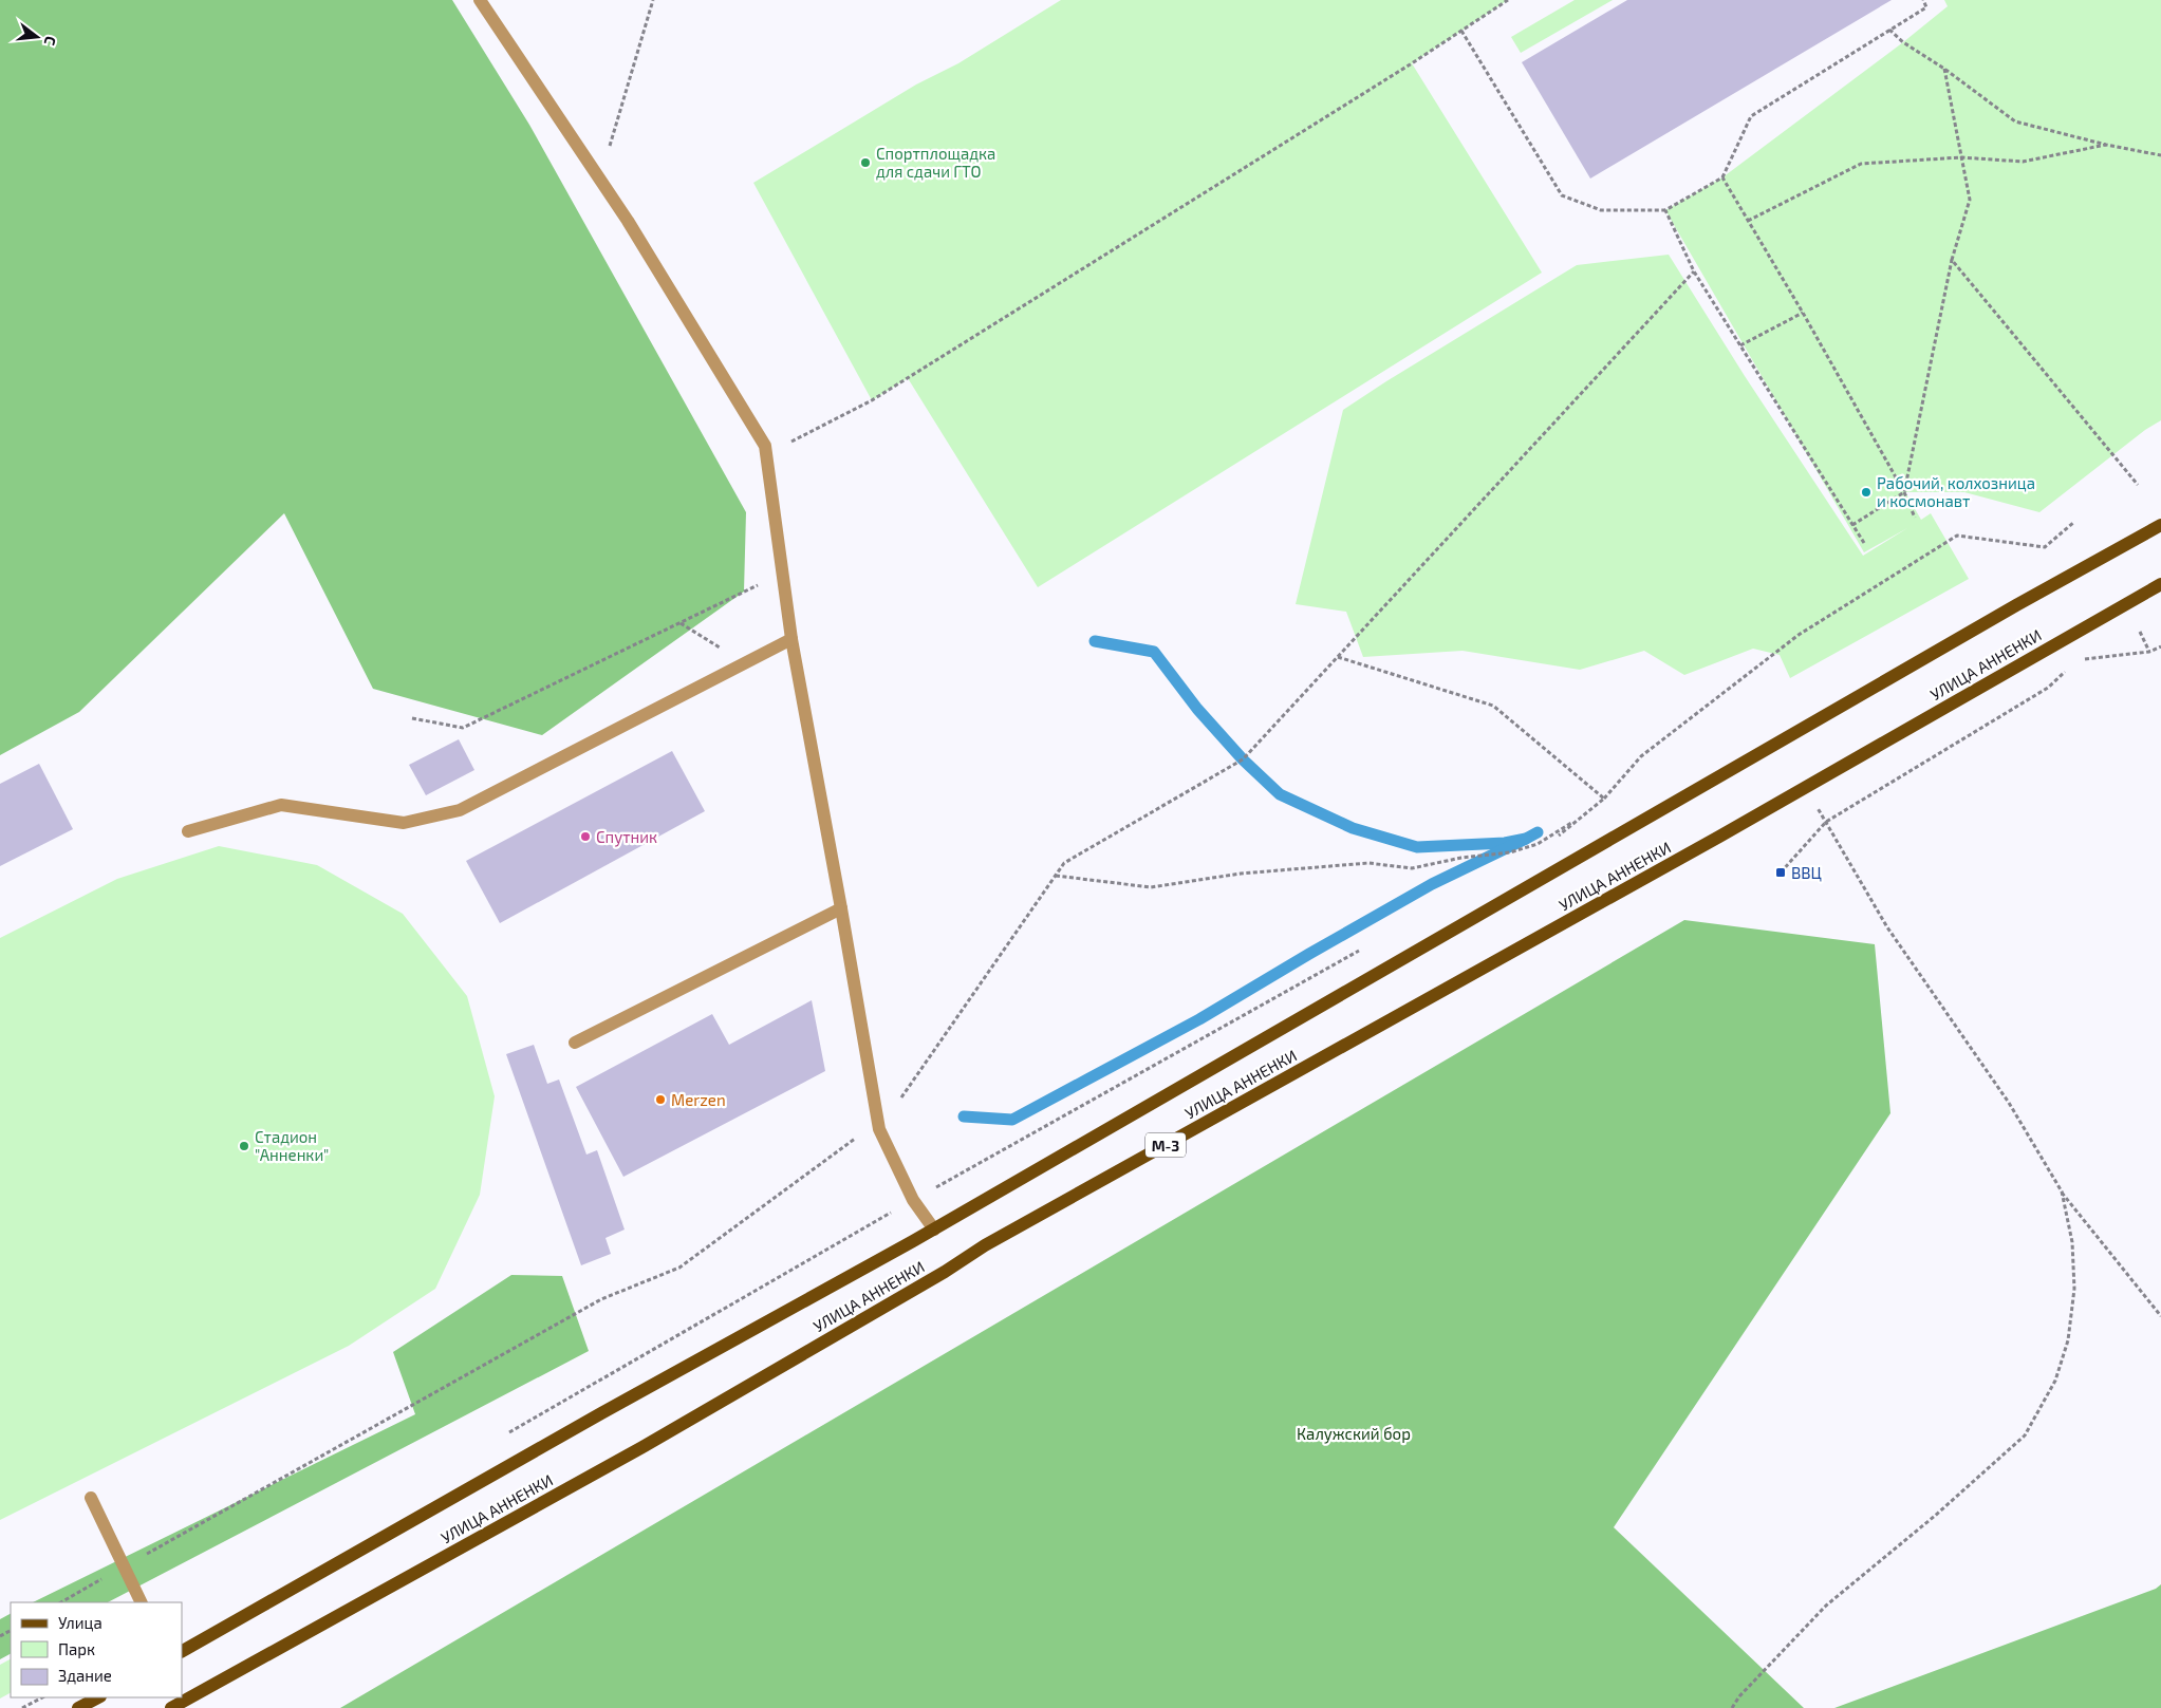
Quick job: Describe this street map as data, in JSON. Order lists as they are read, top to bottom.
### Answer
{
  "streets": {
    "main road": ["УЛИЦА АННЕНКИ", "М-3"]
  },
  "parks": ["Калужский бор"],
  "places": {
    "other": [
      "Спортплощадка для сдачи ГТО",
      "Рабочий, колхозница и космонавт",
      "Спутник",
      "Merzen",
      "Стадион \"Анненки\""
    ],
    "transit": ["ВВЦ"]
  },
  "legend": ["Улица", "Парк", "Здание"],
  "north": "right"
}
